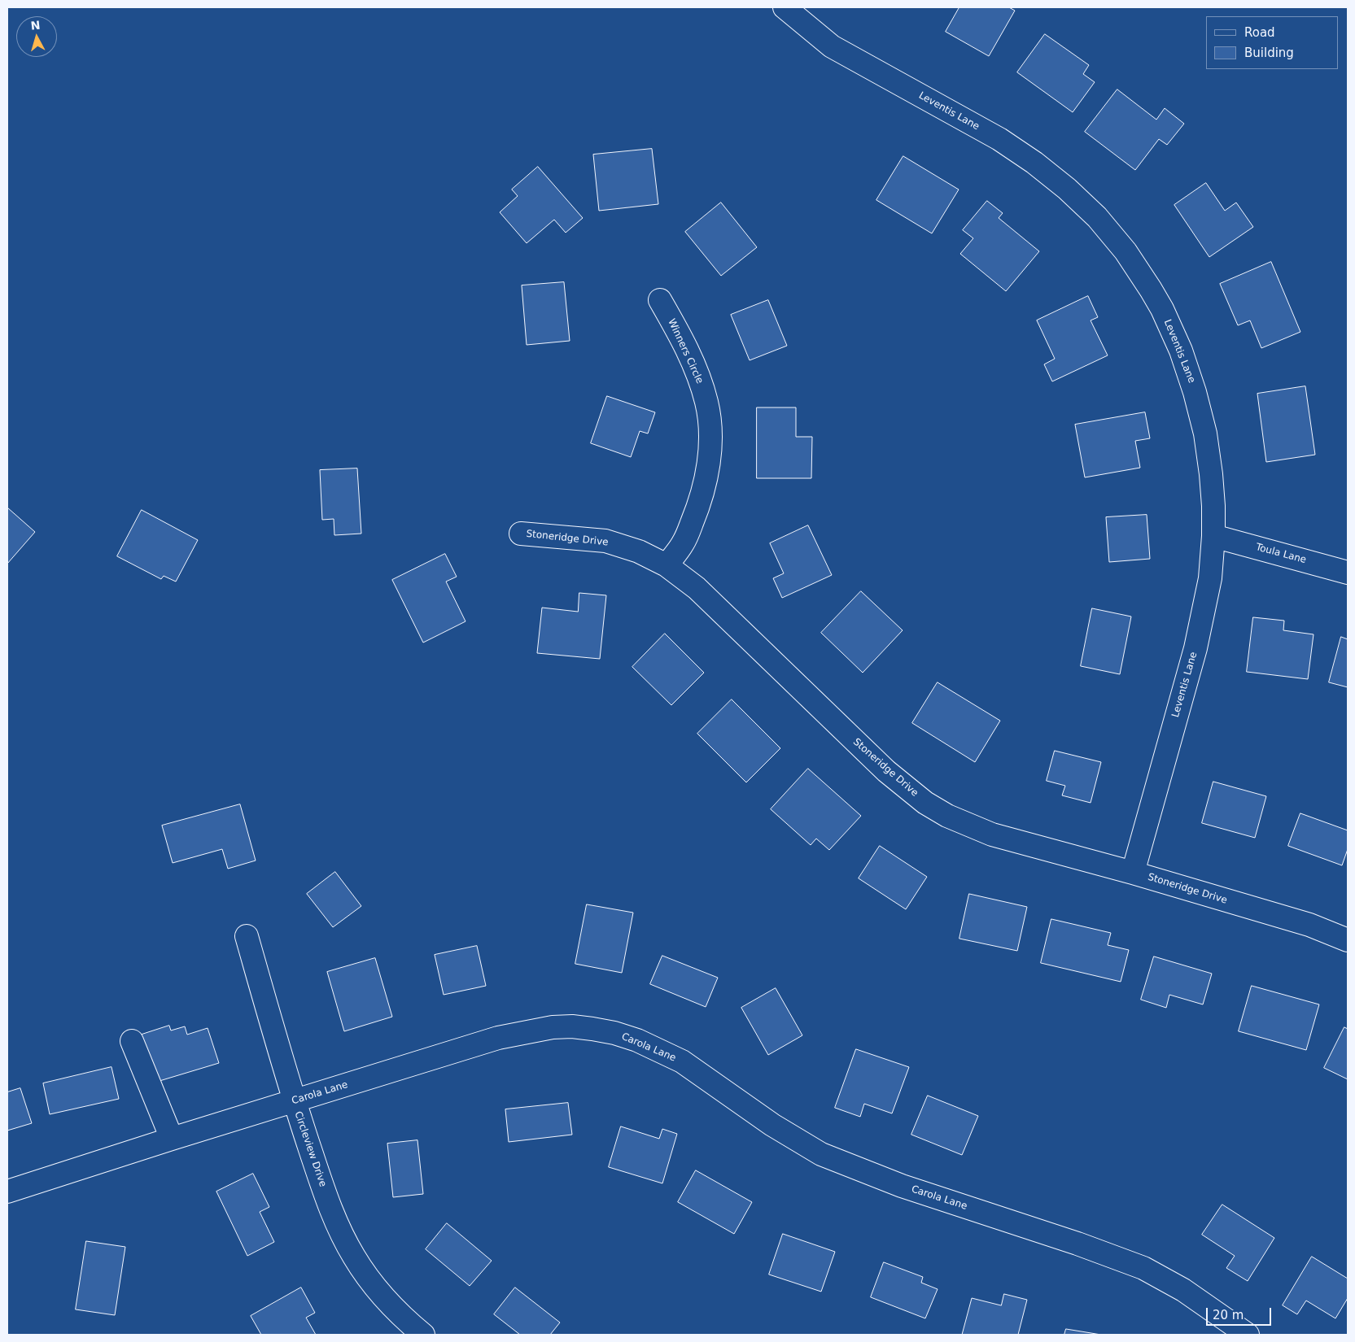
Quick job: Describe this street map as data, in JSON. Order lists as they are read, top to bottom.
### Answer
{
  "streets": {
    "street": [
      "Leventis Lane",
      "Winners Circle",
      "Stoneridge Drive",
      "Toula Lane",
      "Carola Lane",
      "Circleview Drive"
    ]
  },
  "crossings": [
    ["Leventis Lane", "Stoneridge Drive"],
    ["Leventis Lane", "Toula Lane"],
    ["Winners Circle", "Stoneridge Drive"],
    ["Carola Lane", "Circleview Drive"]
  ],
  "legend": ["Road", "Building"],
  "scale_bar": "20 m",
  "north": "top"
}
